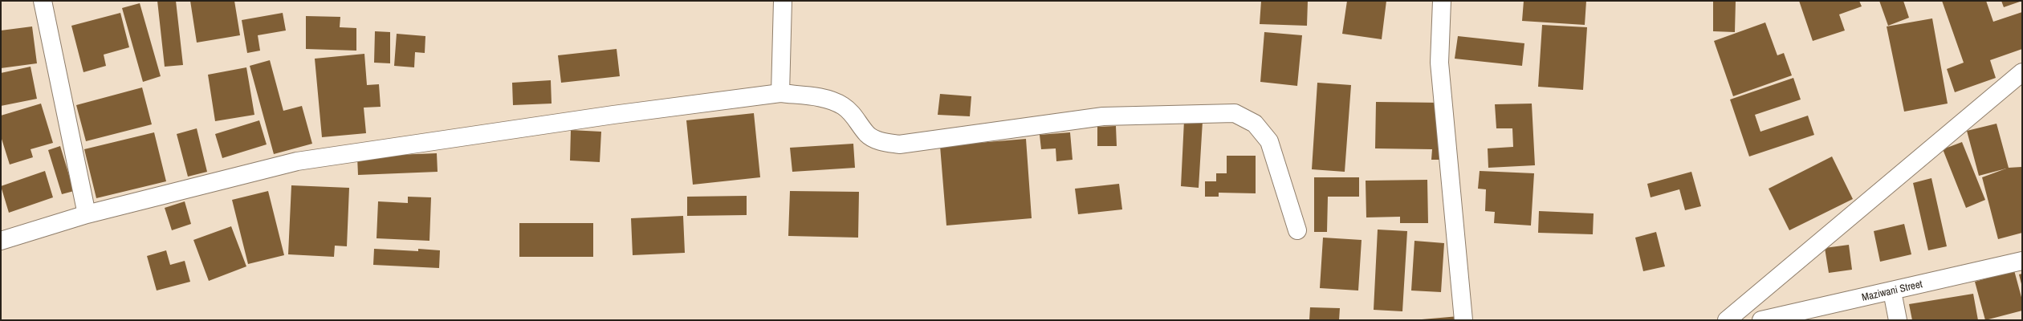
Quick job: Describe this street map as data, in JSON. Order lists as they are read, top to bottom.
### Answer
{
  "streets": {
    "street": ["Maziwani Street"]
  }
}
